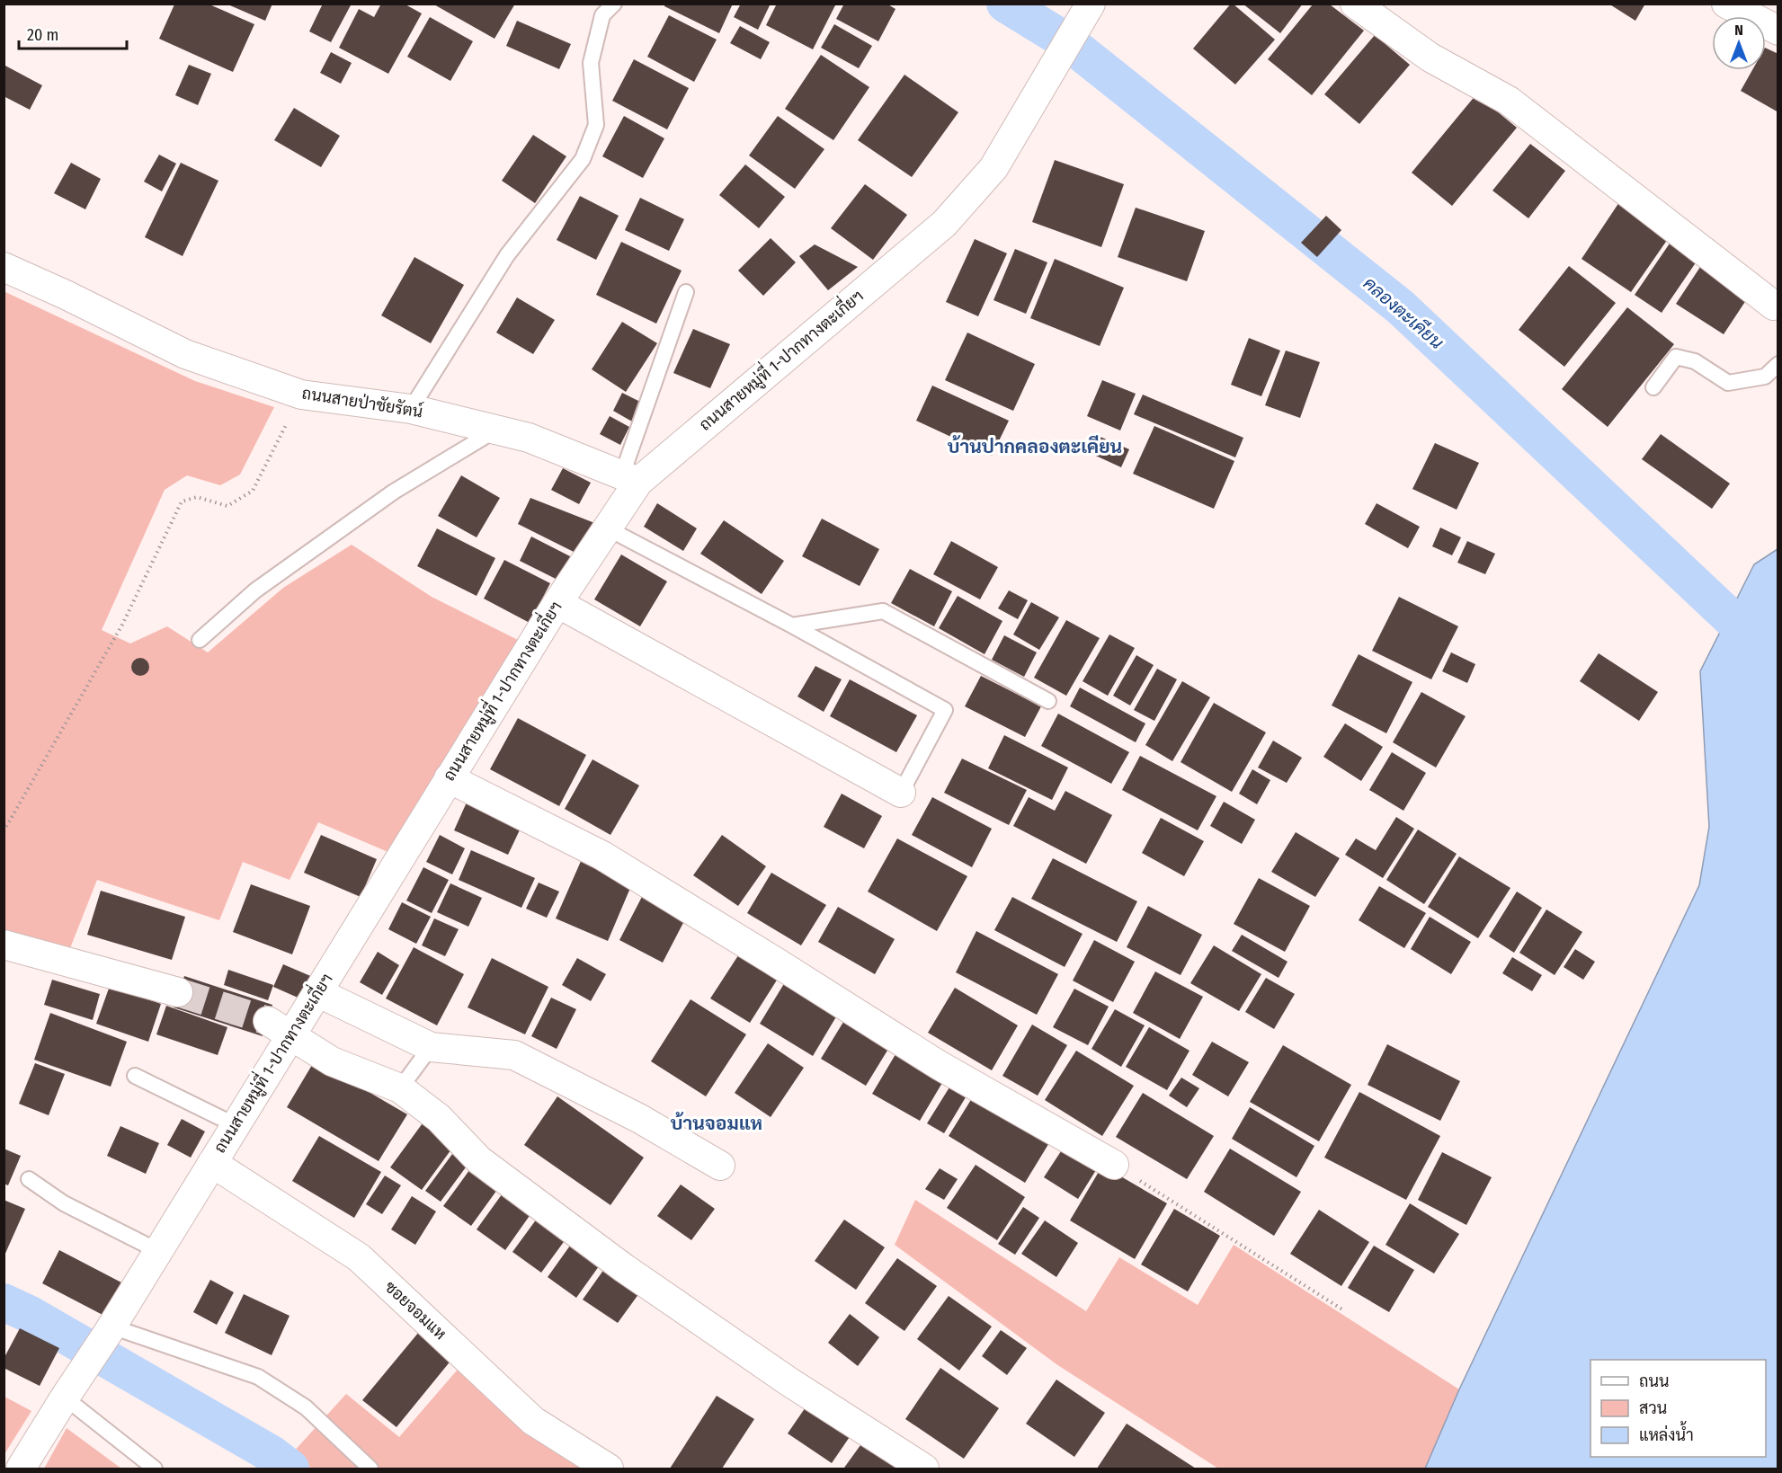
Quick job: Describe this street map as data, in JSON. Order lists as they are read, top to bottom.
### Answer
{
  "streets": {
    "street": ["ถนนสายหมู่ที่ 1-ปากทางตะเกี่ยฯ", "ถนนสายป่าชัยรัตน์", "ซอยจอมแห"]
  },
  "crossings": [
    ["ถนนสายหมู่ที่ 1-ปากทางตะเกี่ยฯ", "ถนนสายป่าชัยรัตน์"],
    ["ถนนสายหมู่ที่ 1-ปากทางตะเกี่ยฯ", "ซอยจอมแห"]
  ],
  "districts": ["บ้านปากคลองตะเคียน", "บ้านจอมแห"],
  "water": ["คลองตะเคียน"],
  "legend": ["ถนน", "สวน", "แหล่งน้ำ"],
  "scale_bar": "20 m",
  "north": "top"
}
